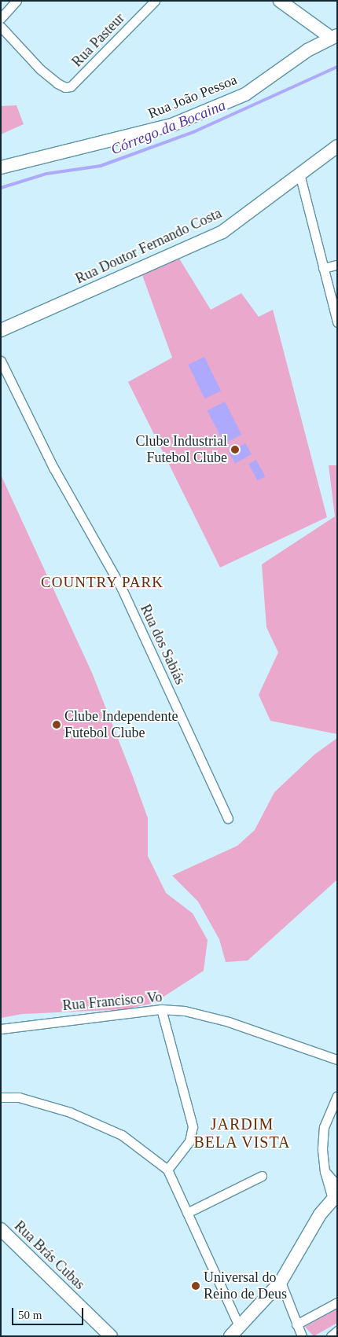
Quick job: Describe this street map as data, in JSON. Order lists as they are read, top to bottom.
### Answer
{
  "streets": {
    "street": [
      "Rua Pasteur",
      "Rua João Pessoa",
      "Rua Doutor Fernando Costa",
      "Rua dos Sabiás",
      "Rua Francisco Vo",
      "Rua Brás Cubas"
    ]
  },
  "districts": ["COUNTRY PARK", "JARDIM BELA VISTA"],
  "water": ["Córrego da Bocaina"],
  "places": ["Clube Industrial Futebol Clube", "Clube Independente Futebol Clube", "Universal do Reino de Deus"],
  "scale_bar": "50 m"
}
